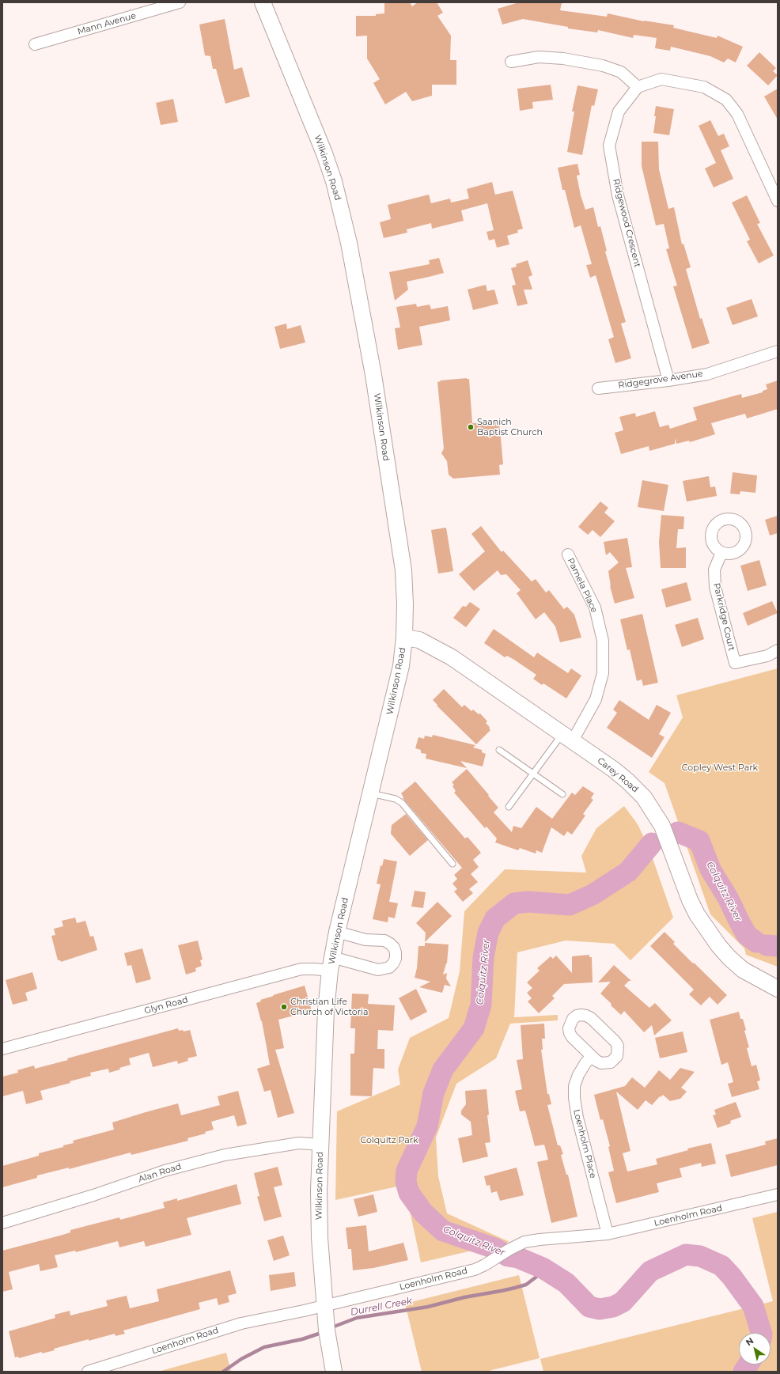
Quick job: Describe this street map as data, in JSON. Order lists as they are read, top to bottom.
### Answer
{
  "streets": {
    "main road": ["Wilkinson Road", "Carey Road"],
    "street": [
      "Mann Avenue",
      "Ridgewood Crescent",
      "Ridgegrove Avenue",
      "Pamela Place",
      "Parkridge Court",
      "Glyn Road",
      "Loenholm Place",
      "Alan Road",
      "Loenholm Road"
    ]
  },
  "crossings": [
    ["Wilkinson Road", "Carey Road"],
    ["Wilkinson Road", "Glyn Road"],
    ["Wilkinson Road", "Alan Road"],
    ["Wilkinson Road", "Loenholm Road"],
    ["Ridgewood Crescent", "Ridgegrove Avenue"],
    ["Pamela Place", "Carey Road"],
    ["Loenholm Place", "Loenholm Road"]
  ],
  "water": ["Colquitz River", "Durrell Creek"],
  "parks": ["Copley West Park", "Colquitz Park"],
  "places": ["Saanich Baptist Church", "Christian Life Church of Victoria"],
  "north": "top left"
}
